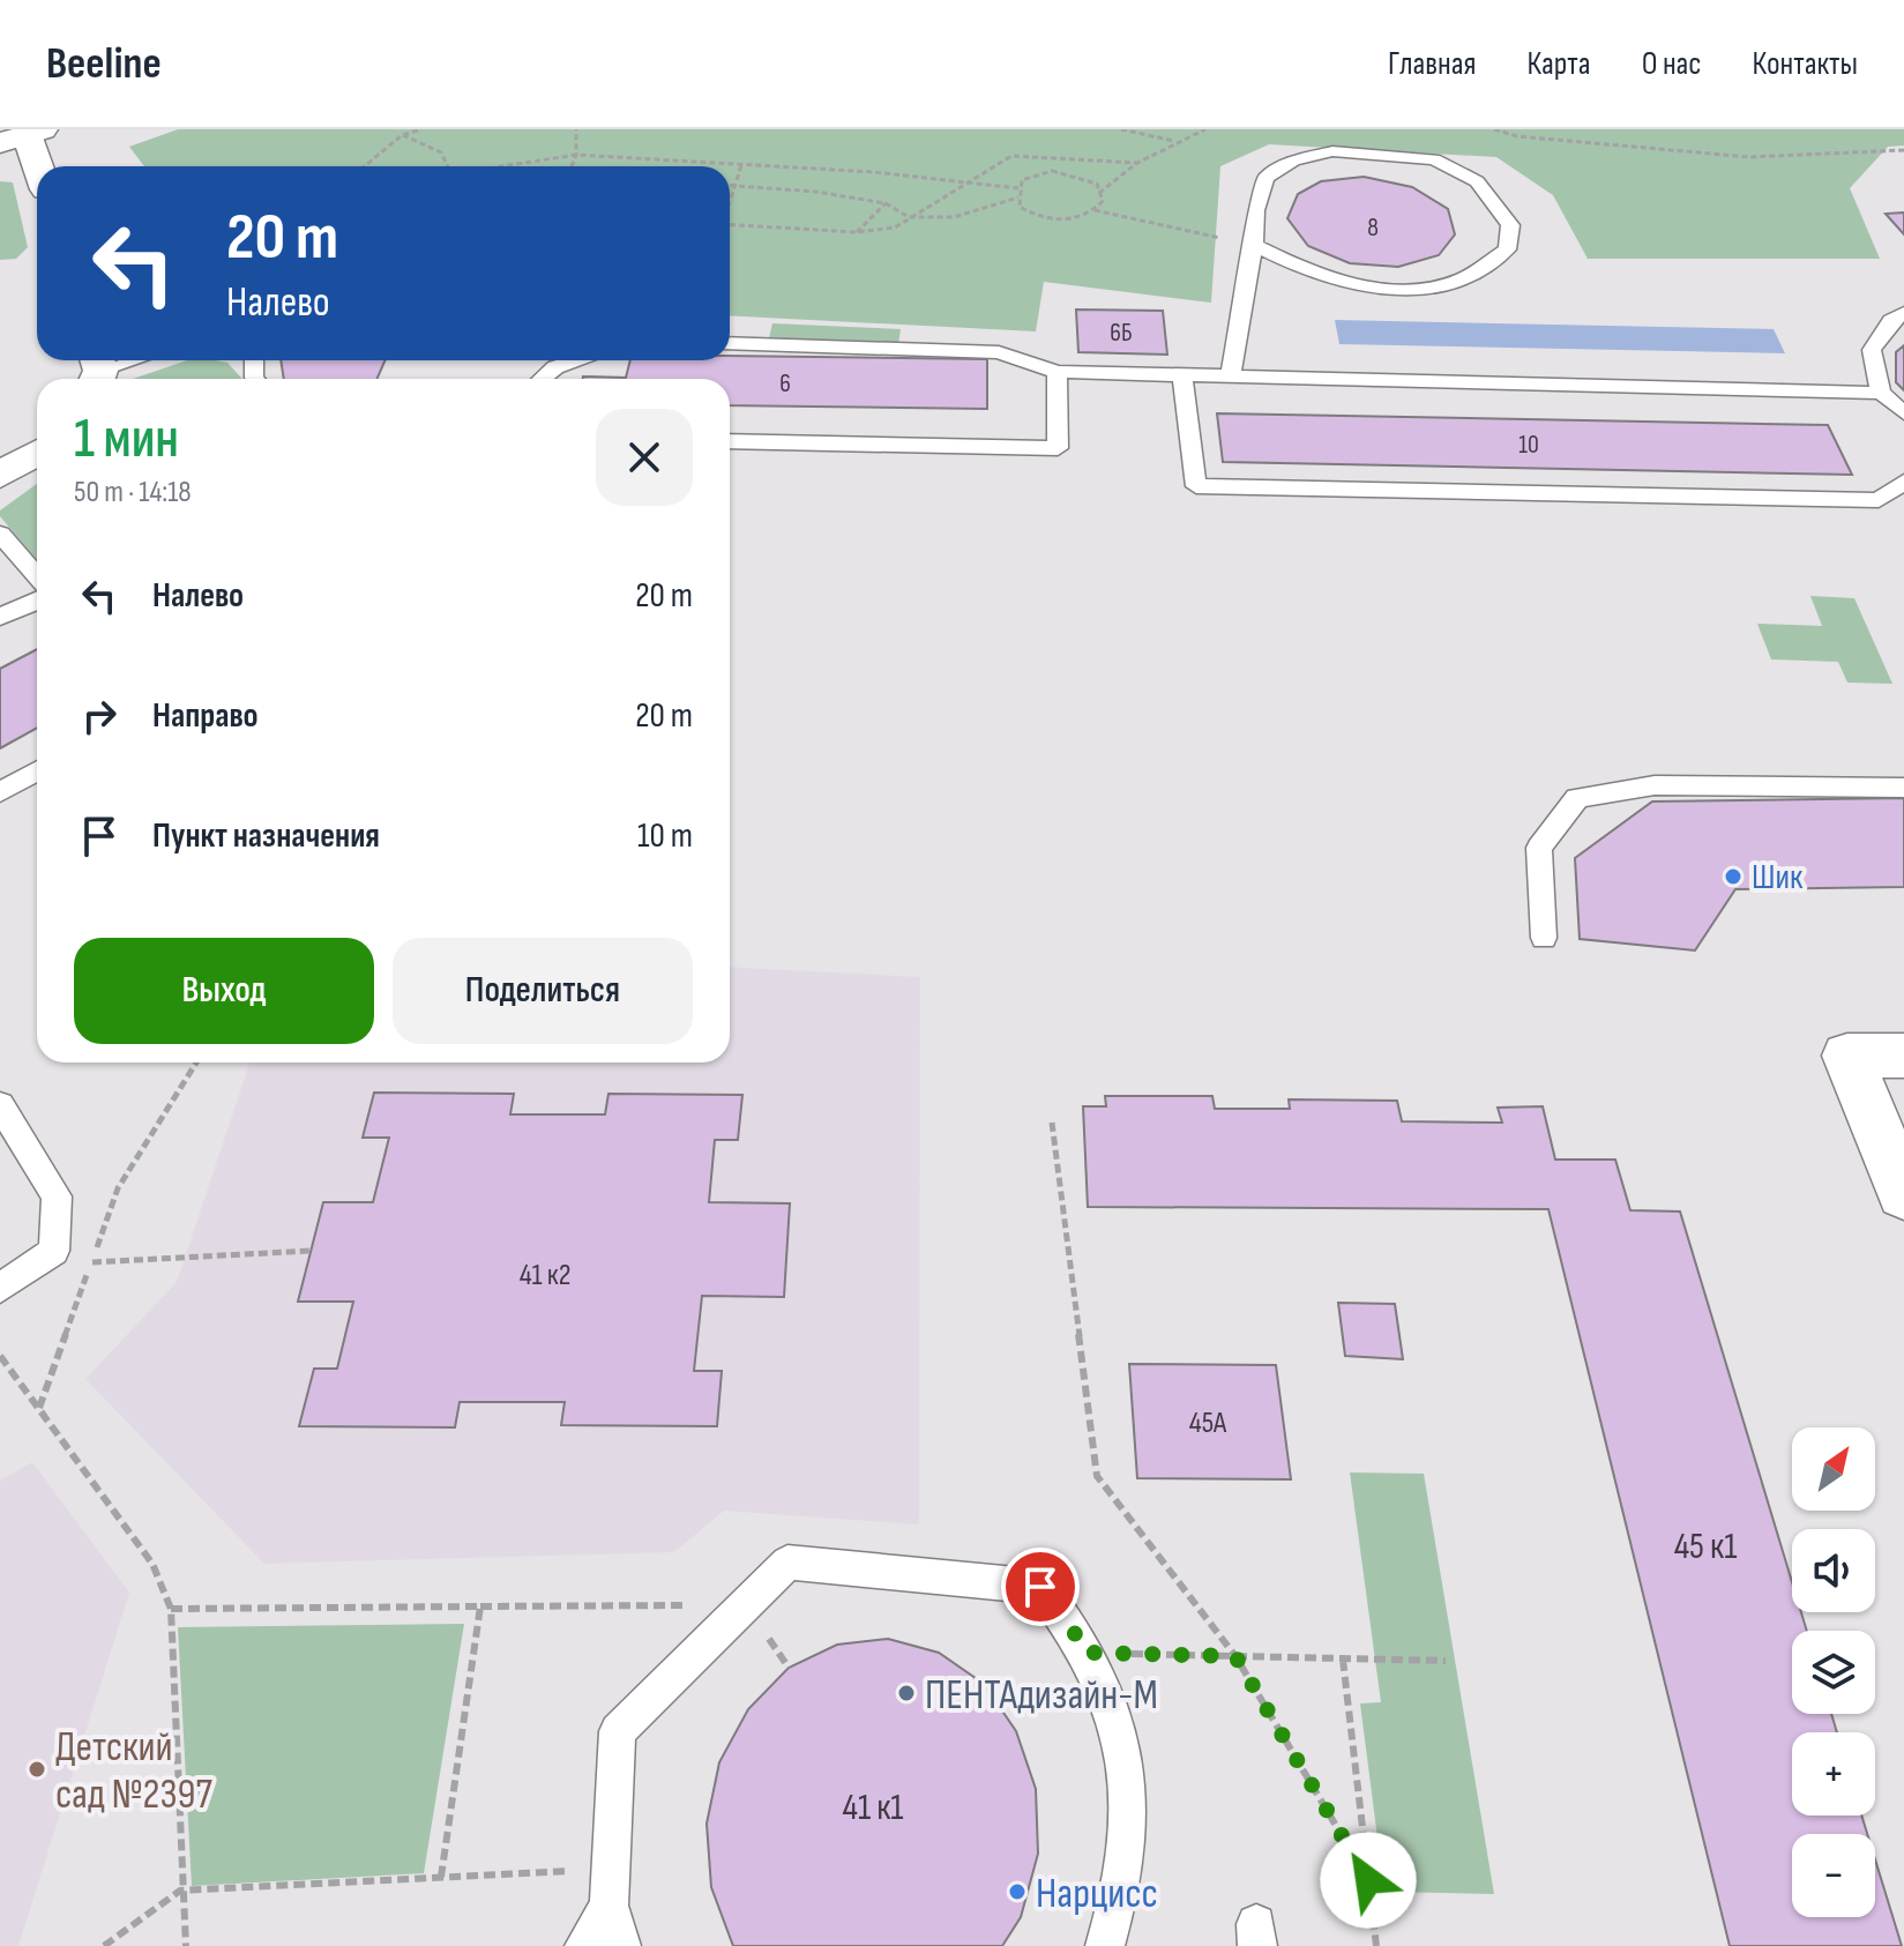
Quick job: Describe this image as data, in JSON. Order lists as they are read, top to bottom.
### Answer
{
  "places": [
    "Шик",
    "ПЕНТАдизайн-М",
    "Детский сад №2397",
    "Нарцисс"
  ],
  "house_numbers": [
    "8",
    "6Б",
    "6",
    "10",
    "41 к2",
    "45А",
    "45 к1",
    "41 к1"
  ],
  "north": "top right",
  "page": {
    "header": "Beeline",
    "nav": [
      "Главная",
      "Карта",
      "О нас",
      "Контакты"
    ],
    "turn": ["20 m", "Налево"],
    "heading": ["1 мин", "50 m · 14:18"],
    "list": [
      {
        "name": "Налево",
        "value": "20 m"
      },
      {
        "name": "Направо",
        "value": "20 m"
      },
      {
        "name": "Пункт назначения",
        "value": "10 m"
      }
    ],
    "buttons": ["Выход", "Поделиться"],
    "map_buttons": ["+", "−"]
  }
}
